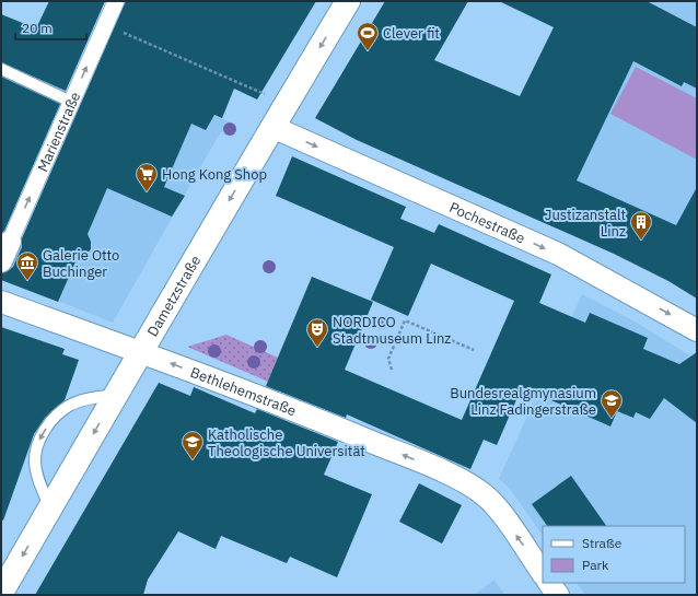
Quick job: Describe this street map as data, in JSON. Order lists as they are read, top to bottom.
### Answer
{
  "streets": {
    "main road": ["Dametzstraße"],
    "street": ["Marienstraße", "Pochestraße", "Bethlehemstraße"]
  },
  "crossings": [
    ["Pochestraße", "Dametzstraße"],
    ["Dametzstraße", "Bethlehemstraße"]
  ],
  "one_way": [
    "Marienstraße",
    "Pochestraße",
    "Dametzstraße",
    "Bethlehemstraße"
  ],
  "places": {
    "sports": ["Clever fit"],
    "supermarket": ["Hong Kong Shop"],
    "building": ["Justizanstalt Linz"],
    "museum": ["Galerie Otto Buchinger"],
    "theatre": ["NORDICO Stadtmuseum Linz"],
    "school or university": ["Bundesrealgmynasium Linz Fadingerstraße", "Katholische Theologische Universität"]
  },
  "legend": ["Straße", "Park"],
  "scale_bar": "20 m"
}
